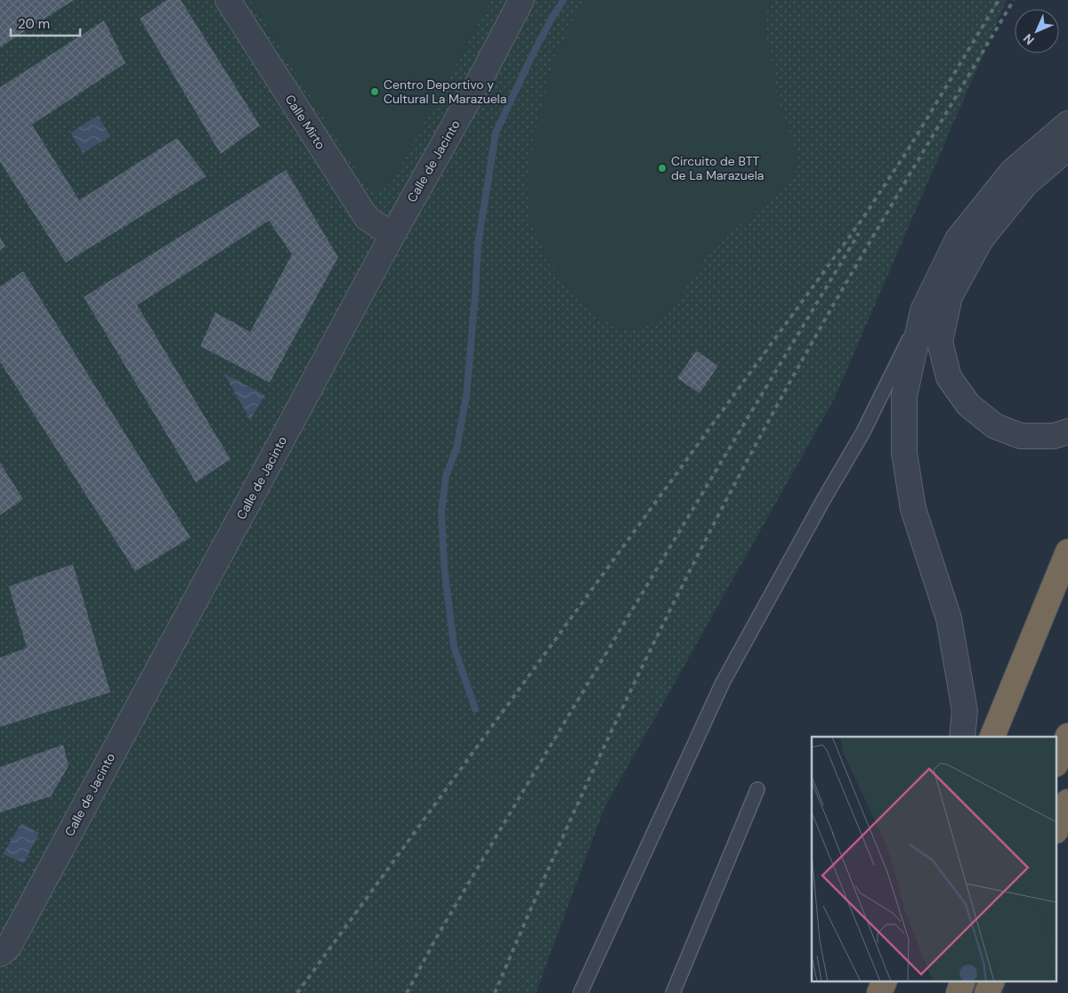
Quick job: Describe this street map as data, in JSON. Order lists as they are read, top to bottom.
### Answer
{
  "streets": {
    "street": ["Calle Mirto", "Calle de Jacinto"]
  },
  "crossings": [
    ["Calle Mirto", "Calle de Jacinto"]
  ],
  "places": ["Centro Deportivo y Cultural La Marazuela", "Circuito de BTT de La Marazuela"],
  "scale_bar": "20 m",
  "north": "bottom left"
}
